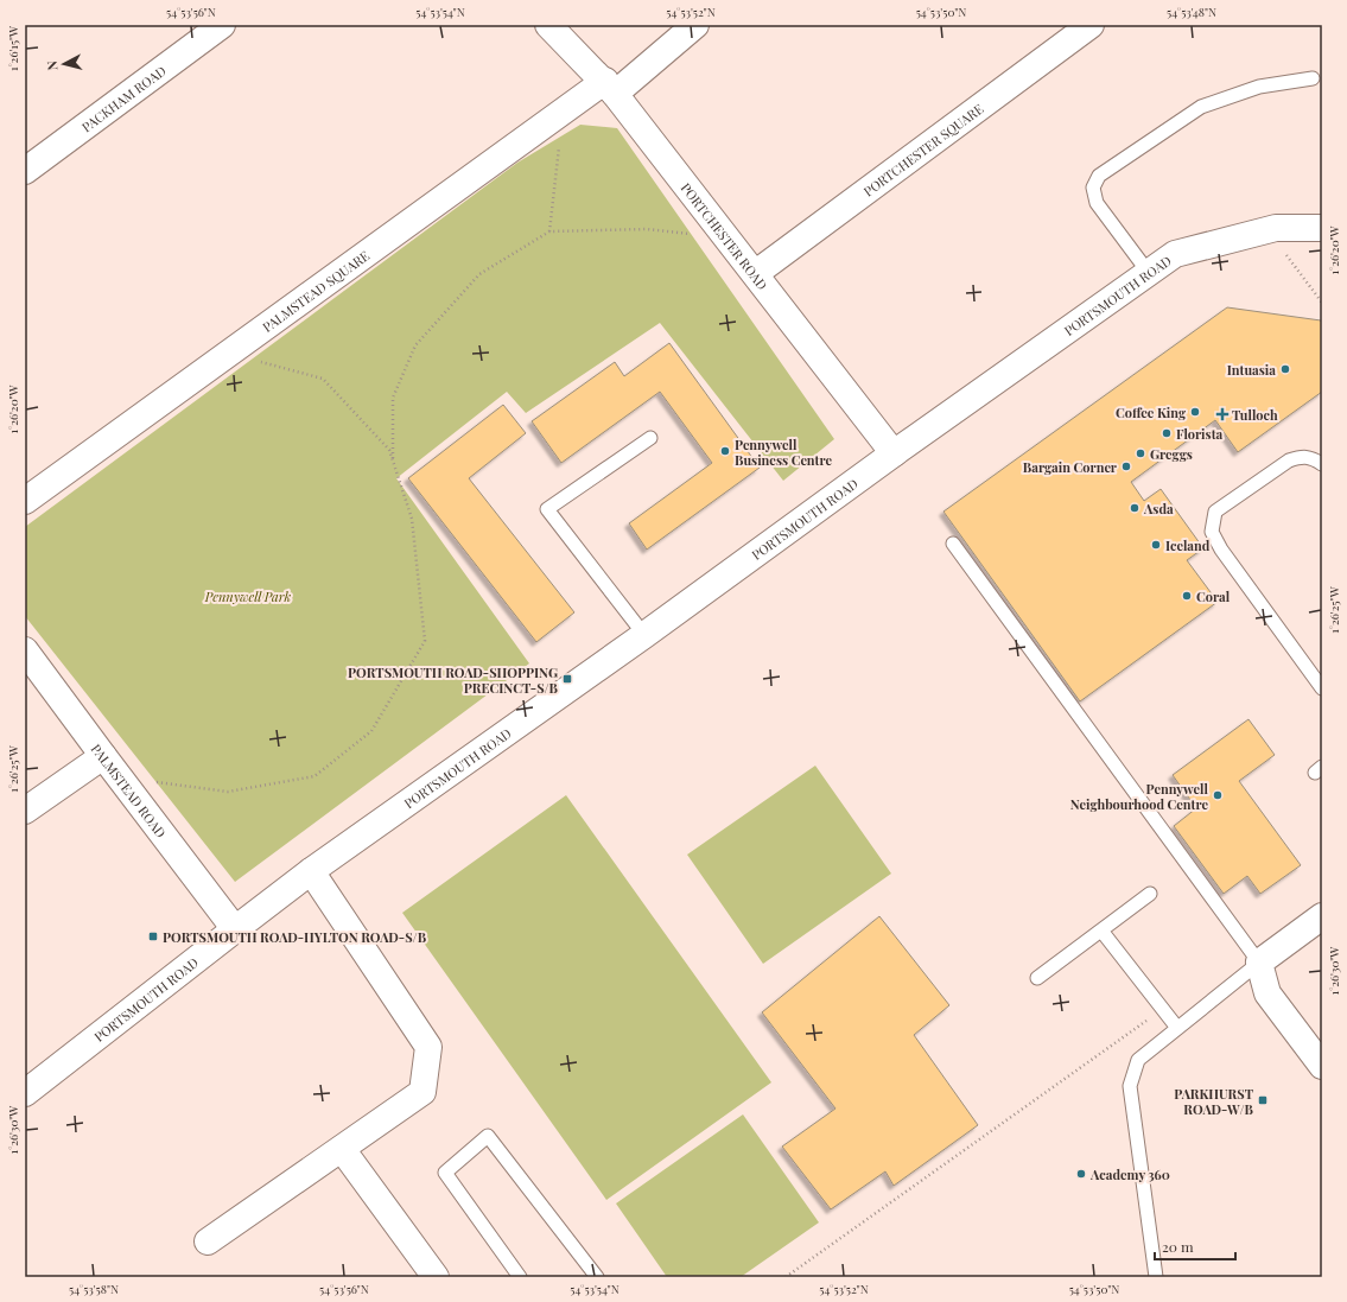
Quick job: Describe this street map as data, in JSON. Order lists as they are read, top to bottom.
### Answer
{
  "streets": {
    "street": [
      "PACKHAM ROAD",
      "PORTCHESTER SQUARE",
      "PORTCHESTER ROAD",
      "PALMSTEAD SQUARE",
      "PORTSMOUTH ROAD",
      "PALMSTEAD ROAD"
    ]
  },
  "crossings": [
    ["PORTCHESTER SQUARE", "PORTCHESTER ROAD"],
    ["PORTCHESTER ROAD", "PALMSTEAD SQUARE"],
    ["PORTCHESTER ROAD", "PORTSMOUTH ROAD"],
    ["PORTSMOUTH ROAD", "PALMSTEAD ROAD"]
  ],
  "parks": ["Pennywell Park"],
  "places": {
    "other": [
      "Intuasia",
      "Coffee King",
      "Florista",
      "Pennywell Business Centre",
      "Greggs",
      "Bargain Corner",
      "Asda",
      "Iceland",
      "Coral",
      "Pennywell Neighbourhood Centre",
      "Academy 360"
    ],
    "health": ["Tulloch"],
    "transit": ["PORTSMOUTH ROAD-SHOPPING PRECINCT-S/B", "PORTSMOUTH ROAD-HYLTON ROAD-S/B", "PARKHURST ROAD-W/B"]
  },
  "scale_bar": "20 m",
  "north": "left",
  "coordinates": [
    "54°53'56\"N",
    "54°53'54\"N",
    "54°53'52\"N",
    "54°53'50\"N",
    "54°53'48\"N",
    "1°26'15\"W",
    "1°26'20\"W",
    "1°26'25\"W",
    "1°26'30\"W",
    "54°53'58\"N"
  ]
}
